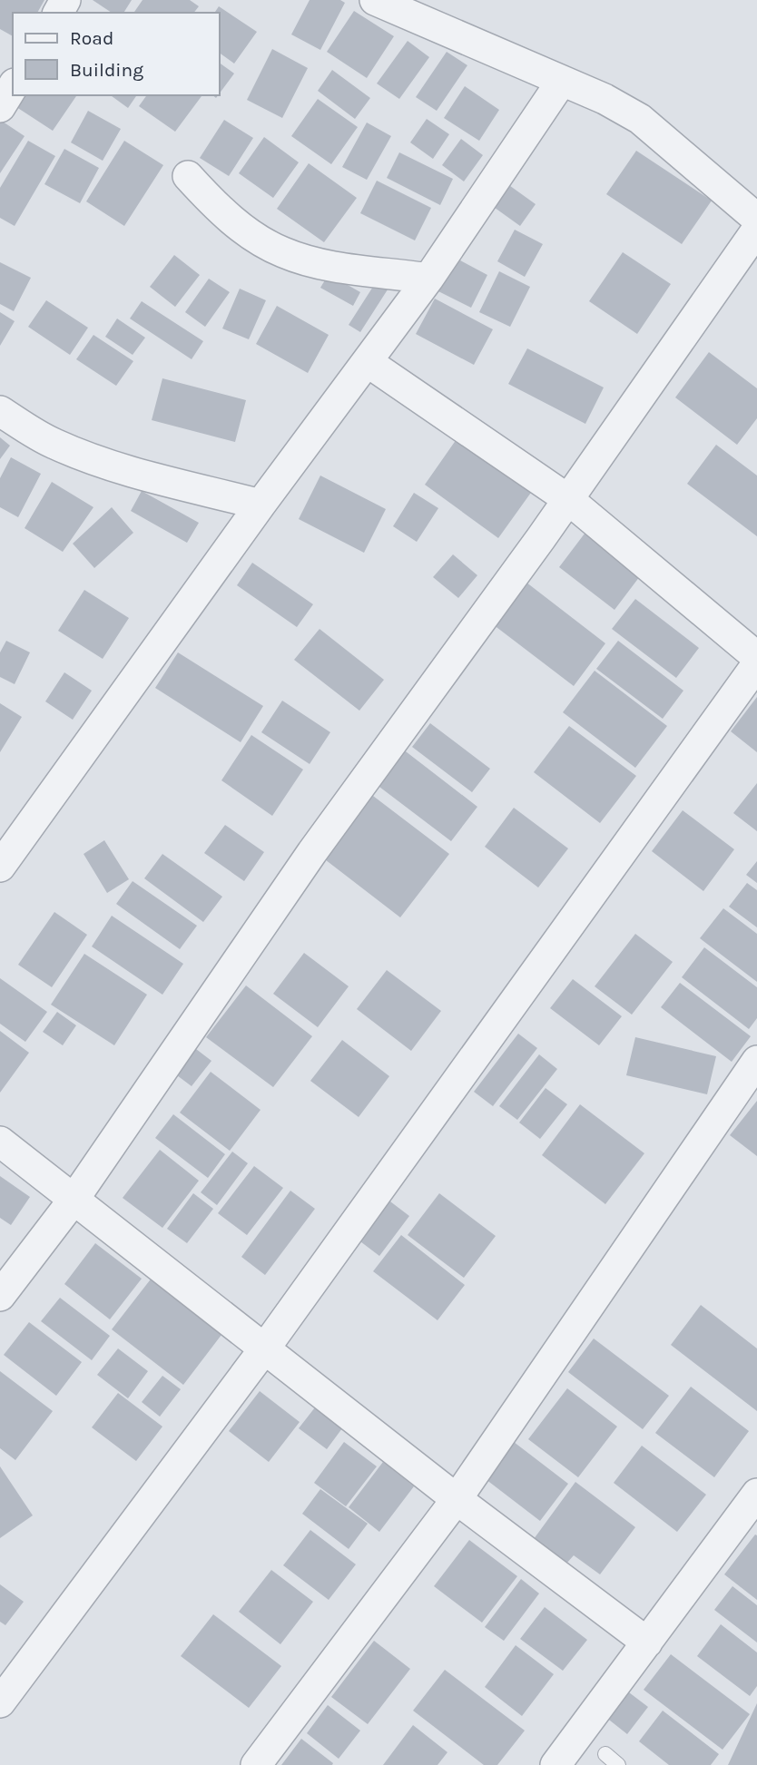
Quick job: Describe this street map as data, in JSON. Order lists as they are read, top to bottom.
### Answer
{
  "legend": ["Road", "Building"]
}
